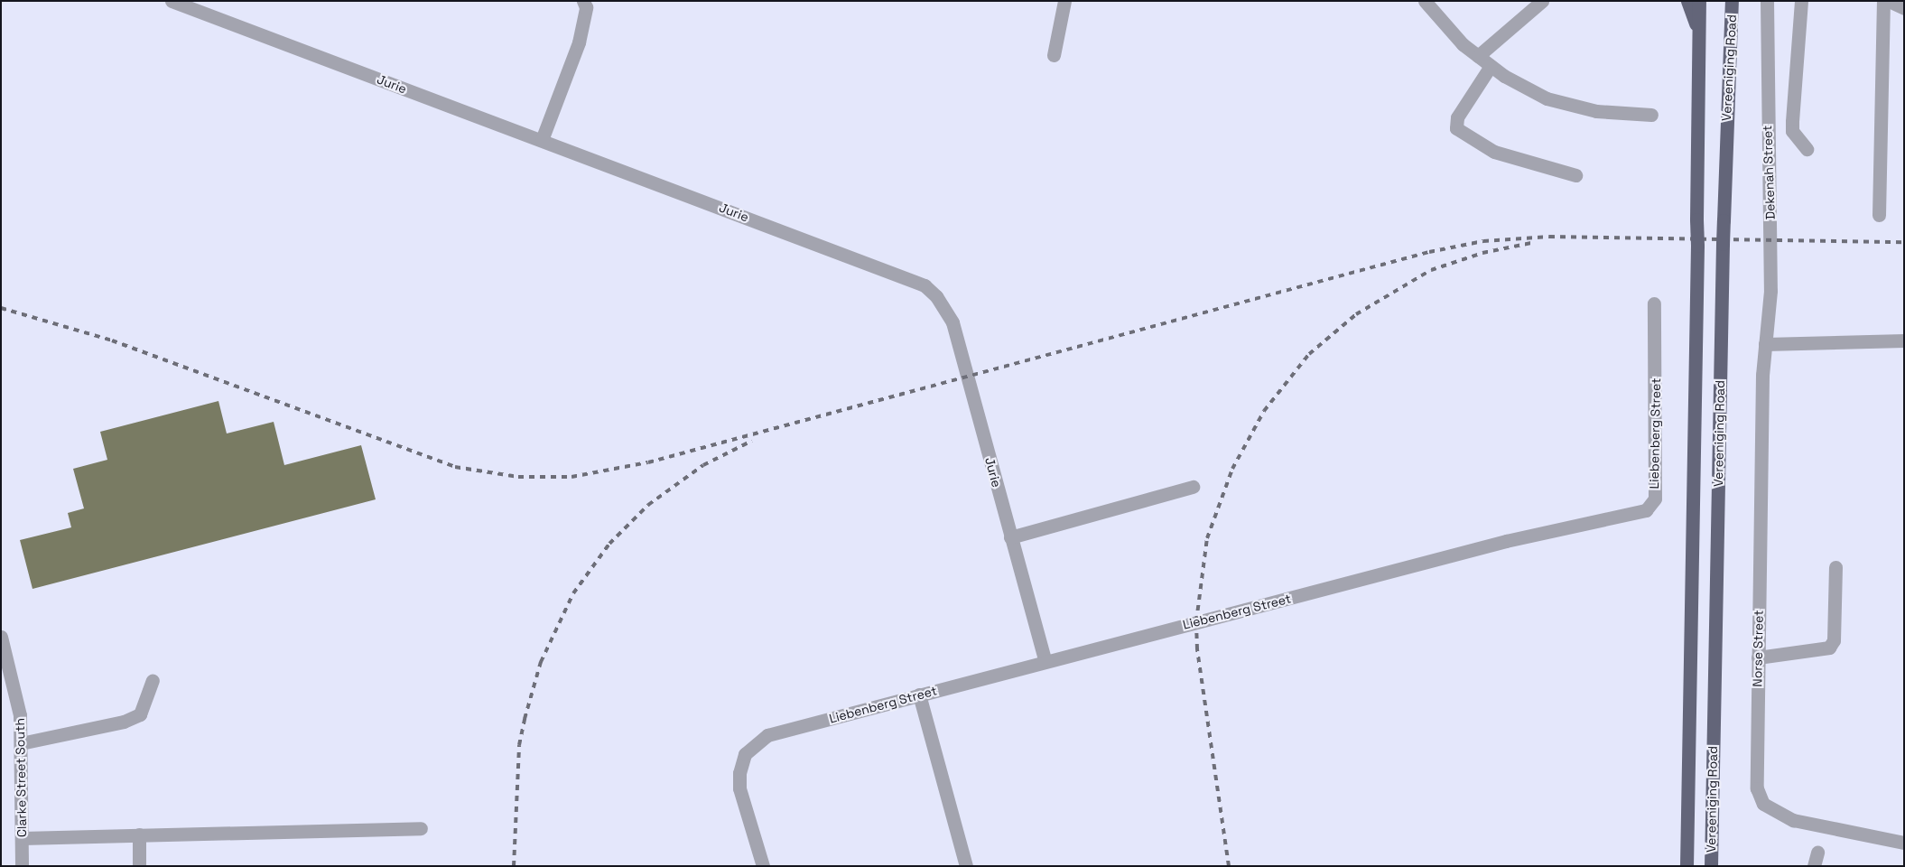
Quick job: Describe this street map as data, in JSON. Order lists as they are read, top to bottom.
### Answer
{
  "streets": {
    "main road": ["Vereeniging Road"],
    "street": [
      "Jurie",
      "Dekenah Street",
      "Liebenberg Street",
      "Norse Street",
      "Clarke Street South"
    ]
  },
  "crossings": [
    ["Jurie", "Liebenberg Street"],
    ["Dekenah Street", "Norse Street"]
  ]
}
